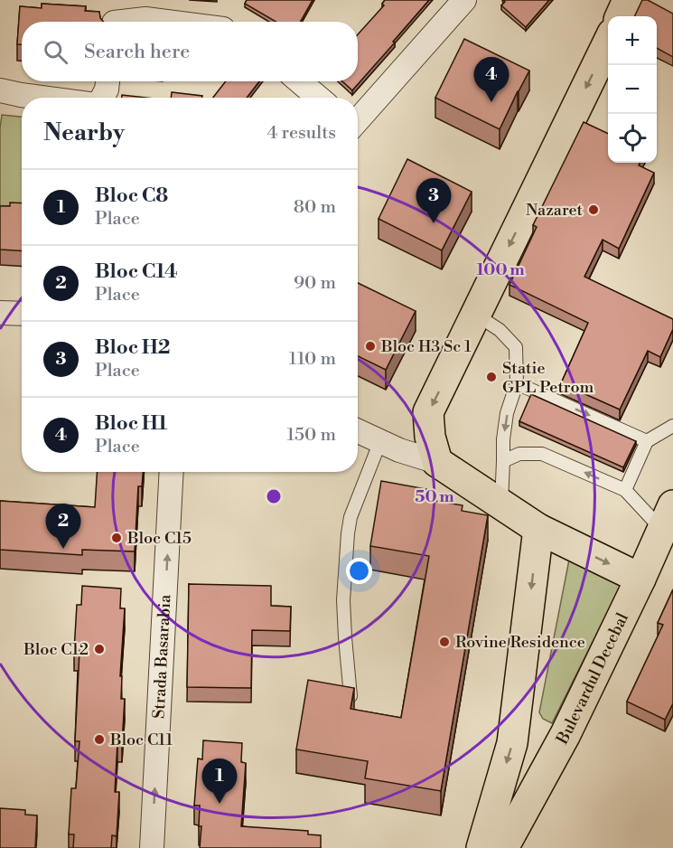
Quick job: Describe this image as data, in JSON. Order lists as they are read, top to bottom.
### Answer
{
  "streets": {
    "main road": ["Bulevardul Decebal"],
    "street": ["Strada Basarabia"]
  },
  "one_way": ["Strada Basarabia"],
  "places": [
    "Nazaret",
    "Bloc H3 Sc 1",
    "Statie GPL Petrom",
    "Bloc C15",
    "Rovine Residence",
    "Bloc C12",
    "Bloc C11"
  ],
  "page": {
    "map_buttons": ["+", "−"],
    "search": "Search here",
    "pins": [
      "4",
      "3",
      "2",
      "1"
    ],
    "heading": ["Nearby", "4 results"],
    "list": [
      {
        "mark": "1",
        "name": "Bloc C8",
        "note": "Place",
        "value": "80 m"
      },
      {
        "mark": "2",
        "name": "Bloc C14",
        "note": "Place",
        "value": "90 m"
      },
      {
        "mark": "3",
        "name": "Bloc H2",
        "note": "Place",
        "value": "110 m"
      },
      {
        "mark": "4",
        "name": "Bloc H1",
        "note": "Place",
        "value": "150 m"
      }
    ]
  },
  "rings": ["100 m", "50 m"]
}
